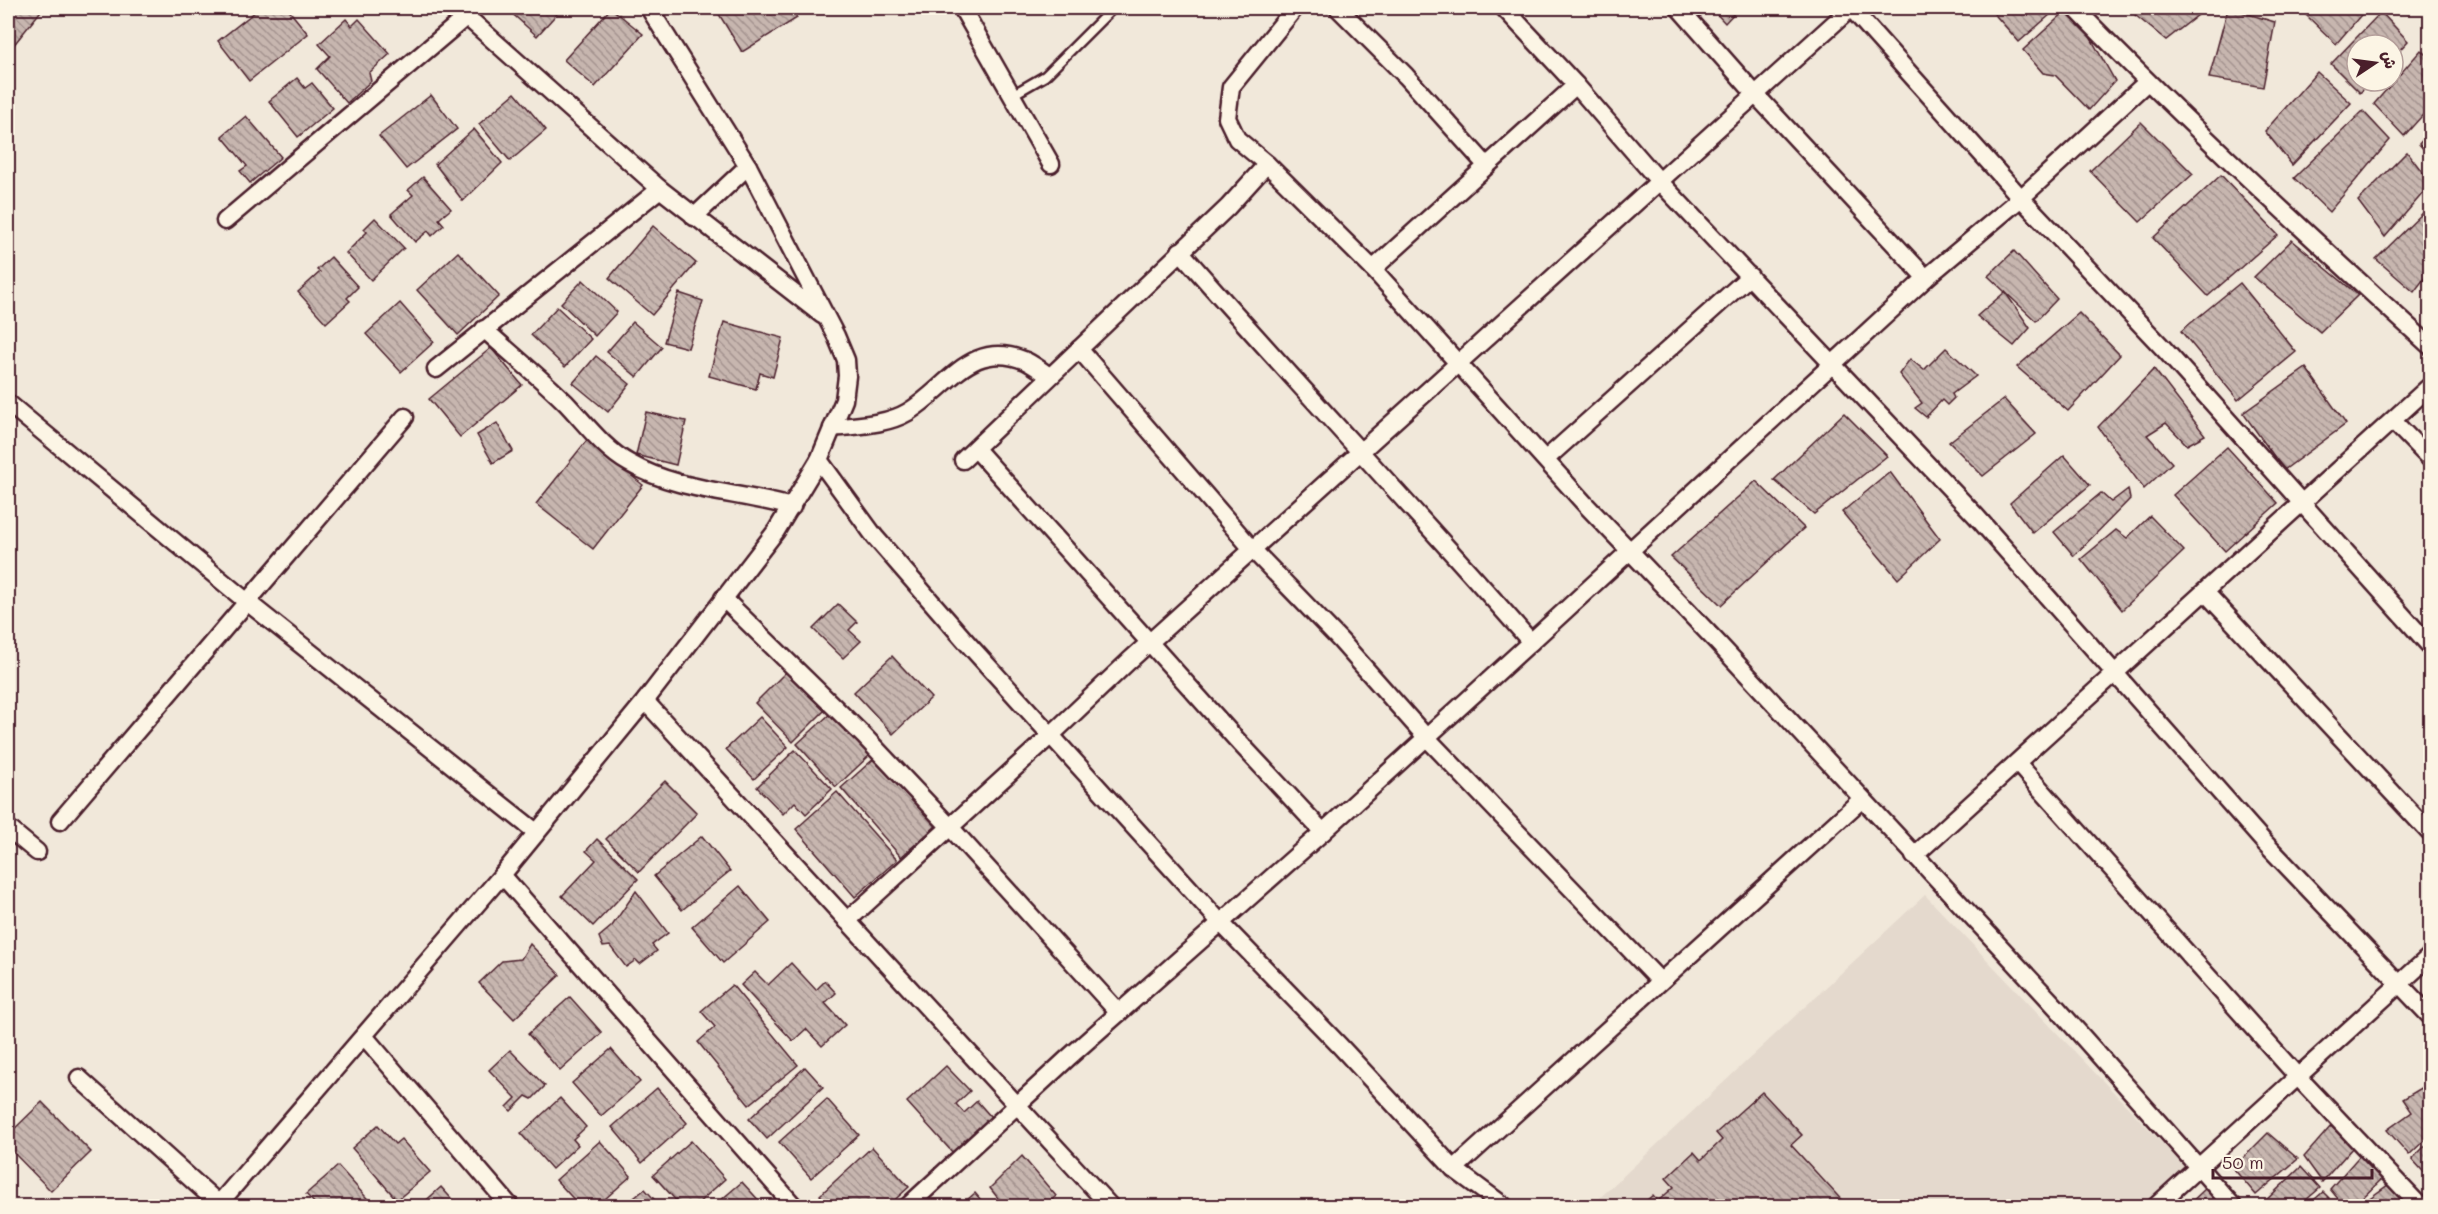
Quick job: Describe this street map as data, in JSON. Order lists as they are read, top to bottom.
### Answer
{
  "scale_bar": "50 m",
  "north": "right"
}
